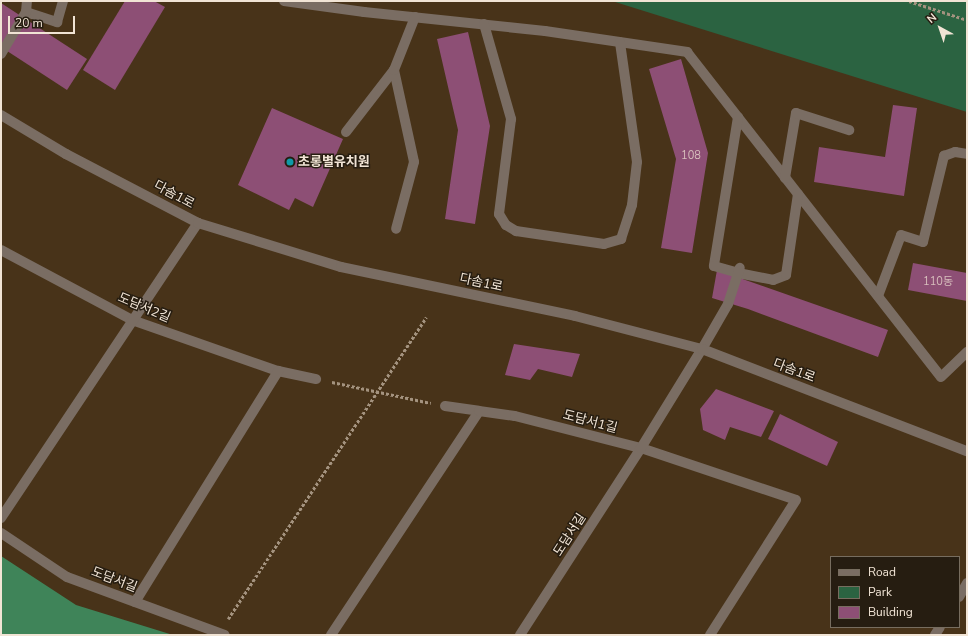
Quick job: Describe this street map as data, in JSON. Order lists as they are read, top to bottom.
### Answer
{
  "streets": {
    "street": [
      "다솜1로",
      "도담서2길",
      "도담서1길",
      "도담서길"
    ]
  },
  "crossings": [
    ["다솜1로", "도담서길"],
    ["도담서1길", "도담서길"]
  ],
  "places": ["초롱별유치원"],
  "house_numbers": ["108", "110동"],
  "legend": ["Road", "Park", "Building"],
  "scale_bar": "20 m",
  "north": "top left"
}
